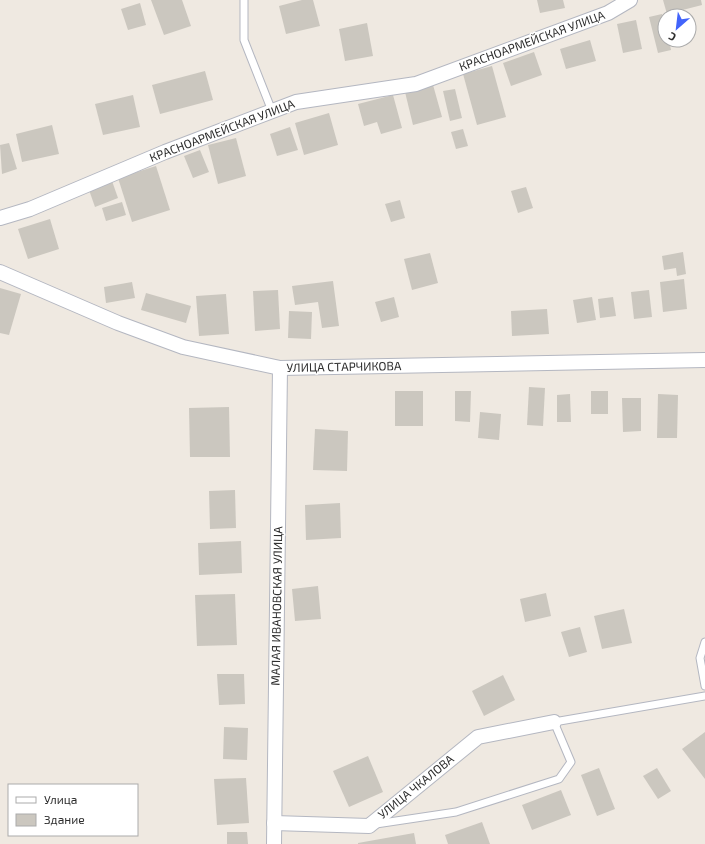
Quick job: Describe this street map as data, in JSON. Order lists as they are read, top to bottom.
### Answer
{
  "streets": {
    "street": [
      "КРАСНОАРМЕЙСКАЯ УЛИЦА",
      "УЛИЦА СТАРЧИКОВА",
      "МАЛАЯ ИВАНОВСКАЯ УЛИЦА",
      "УЛИЦА ЧКАЛОВА"
    ]
  },
  "crossings": [
    ["УЛИЦА СТАРЧИКОВА", "МАЛАЯ ИВАНОВСКАЯ УЛИЦА"],
    ["МАЛАЯ ИВАНОВСКАЯ УЛИЦА", "УЛИЦА ЧКАЛОВА"]
  ],
  "legend": ["Улица", "Здание"],
  "north": "bottom left"
}
